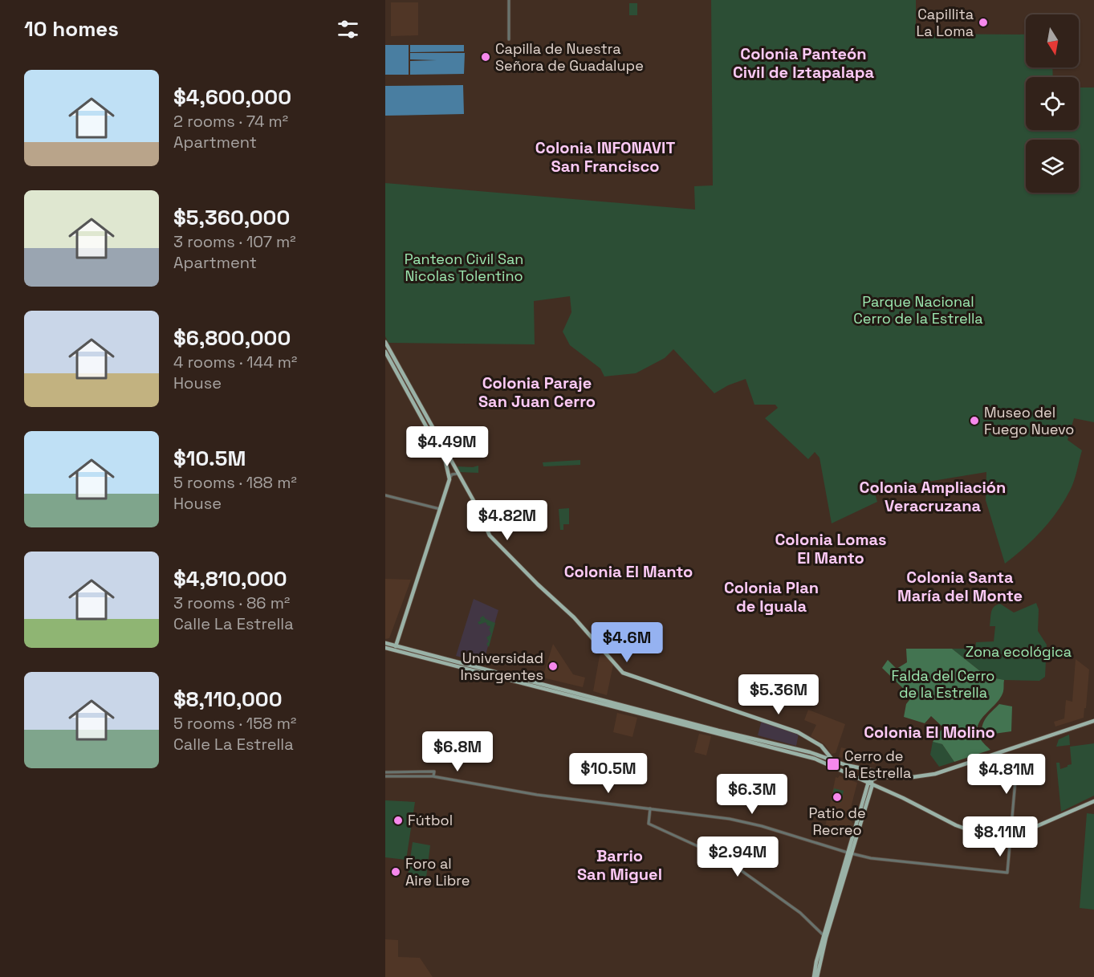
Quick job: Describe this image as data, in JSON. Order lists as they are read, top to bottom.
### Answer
{
  "districts": [
    "Colonia Panteón Civil de Iztapalapa",
    "Colonia INFONAVIT San Francisco",
    "Colonia Paraje San Juan Cerro",
    "Colonia Ampliación Veracruzana",
    "Colonia Lomas El Manto",
    "Colonia El Manto",
    "Colonia Santa María del Monte",
    "Colonia Plan de Iguala",
    "Colonia El Molino",
    "Barrio San Miguel"
  ],
  "parks": [
    "Panteon Civil San Nicolas Tolentino",
    "Parque Nacional Cerro de la Estrella",
    "Zona ecológica",
    "Falda del Cerro de la Estrella"
  ],
  "places": {
    "other": [
      "Capillita La Loma",
      "Capilla de Nuestra Señora de Guadalupe",
      "Museo del Fuego Nuevo",
      "Universidad Insurgentes",
      "Patio de Recreo",
      "Fútbol",
      "Foro al Aire Libre"
    ],
    "transit": ["Cerro de la Estrella"]
  },
  "north": "bottom",
  "page": {
    "heading": "10 homes",
    "list": [
      {
        "name": "$4,600,000",
        "note": "2 rooms · 74 m² · Apartment"
      },
      {
        "name": "$5,360,000",
        "note": "3 rooms · 107 m² · Apartment"
      },
      {
        "name": "$6,800,000",
        "note": "4 rooms · 144 m² · House"
      },
      {
        "name": "$10.5M",
        "note": "5 rooms · 188 m² · House"
      },
      {
        "name": "$4,810,000",
        "note": "3 rooms · 86 m² · Calle La Estrella"
      },
      {
        "name": "$8,110,000",
        "note": "5 rooms · 158 m² · Calle La Estrella"
      }
    ],
    "price": [
      "$4.49M",
      "$4.82M",
      "$4.6M",
      "$5.36M",
      "$6.8M",
      "$10.5M",
      "$4.81M",
      "$6.3M",
      "$8.11M",
      "$2.94M"
    ]
  }
}
